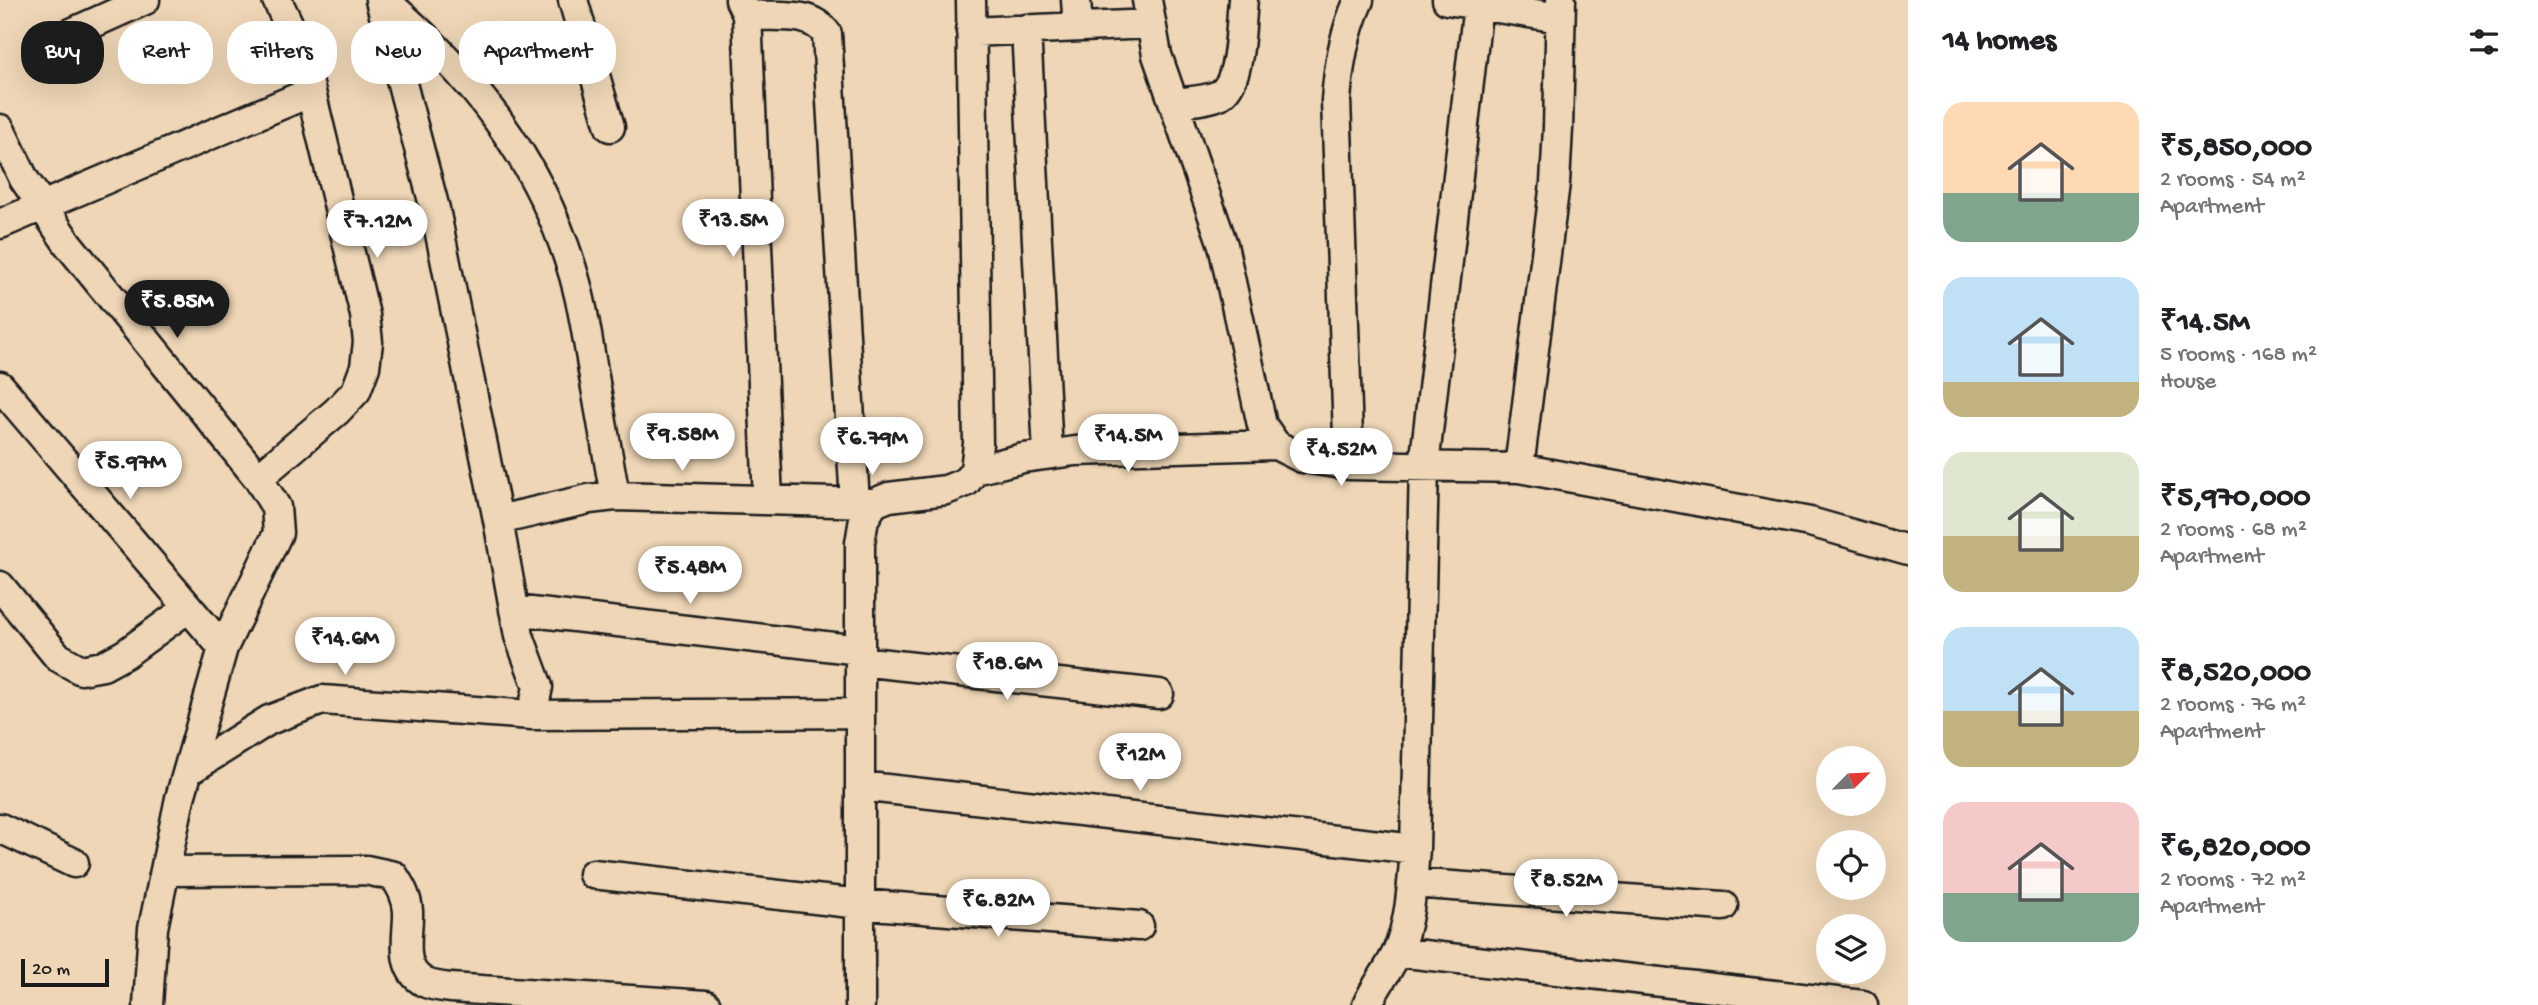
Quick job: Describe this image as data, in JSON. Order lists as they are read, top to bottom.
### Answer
{
  "scale_bar": "20 m",
  "north": "top right",
  "page": {
    "heading": "14 homes",
    "chip": [
      "Buy",
      "Rent",
      "Filters",
      "New",
      "Apartment"
    ],
    "list": [
      {
        "name": "₹5,850,000",
        "note": "2 rooms · 54 m² · Apartment"
      },
      {
        "name": "₹14.5M",
        "note": "5 rooms · 168 m² · House"
      },
      {
        "name": "₹5,970,000",
        "note": "2 rooms · 68 m² · Apartment"
      },
      {
        "name": "₹8,520,000",
        "note": "2 rooms · 76 m² · Apartment"
      },
      {
        "name": "₹6,820,000",
        "note": "2 rooms · 72 m² · Apartment"
      }
    ],
    "price": [
      "₹13.5M",
      "₹7.12M",
      "₹5.85M",
      "₹9.58M",
      "₹14.5M",
      "₹6.79M",
      "₹4.52M",
      "₹5.97M",
      "₹5.48M",
      "₹14.6M",
      "₹18.6M",
      "₹12M",
      "₹8.52M",
      "₹6.82M"
    ],
    "scale": "20 m"
  }
}
